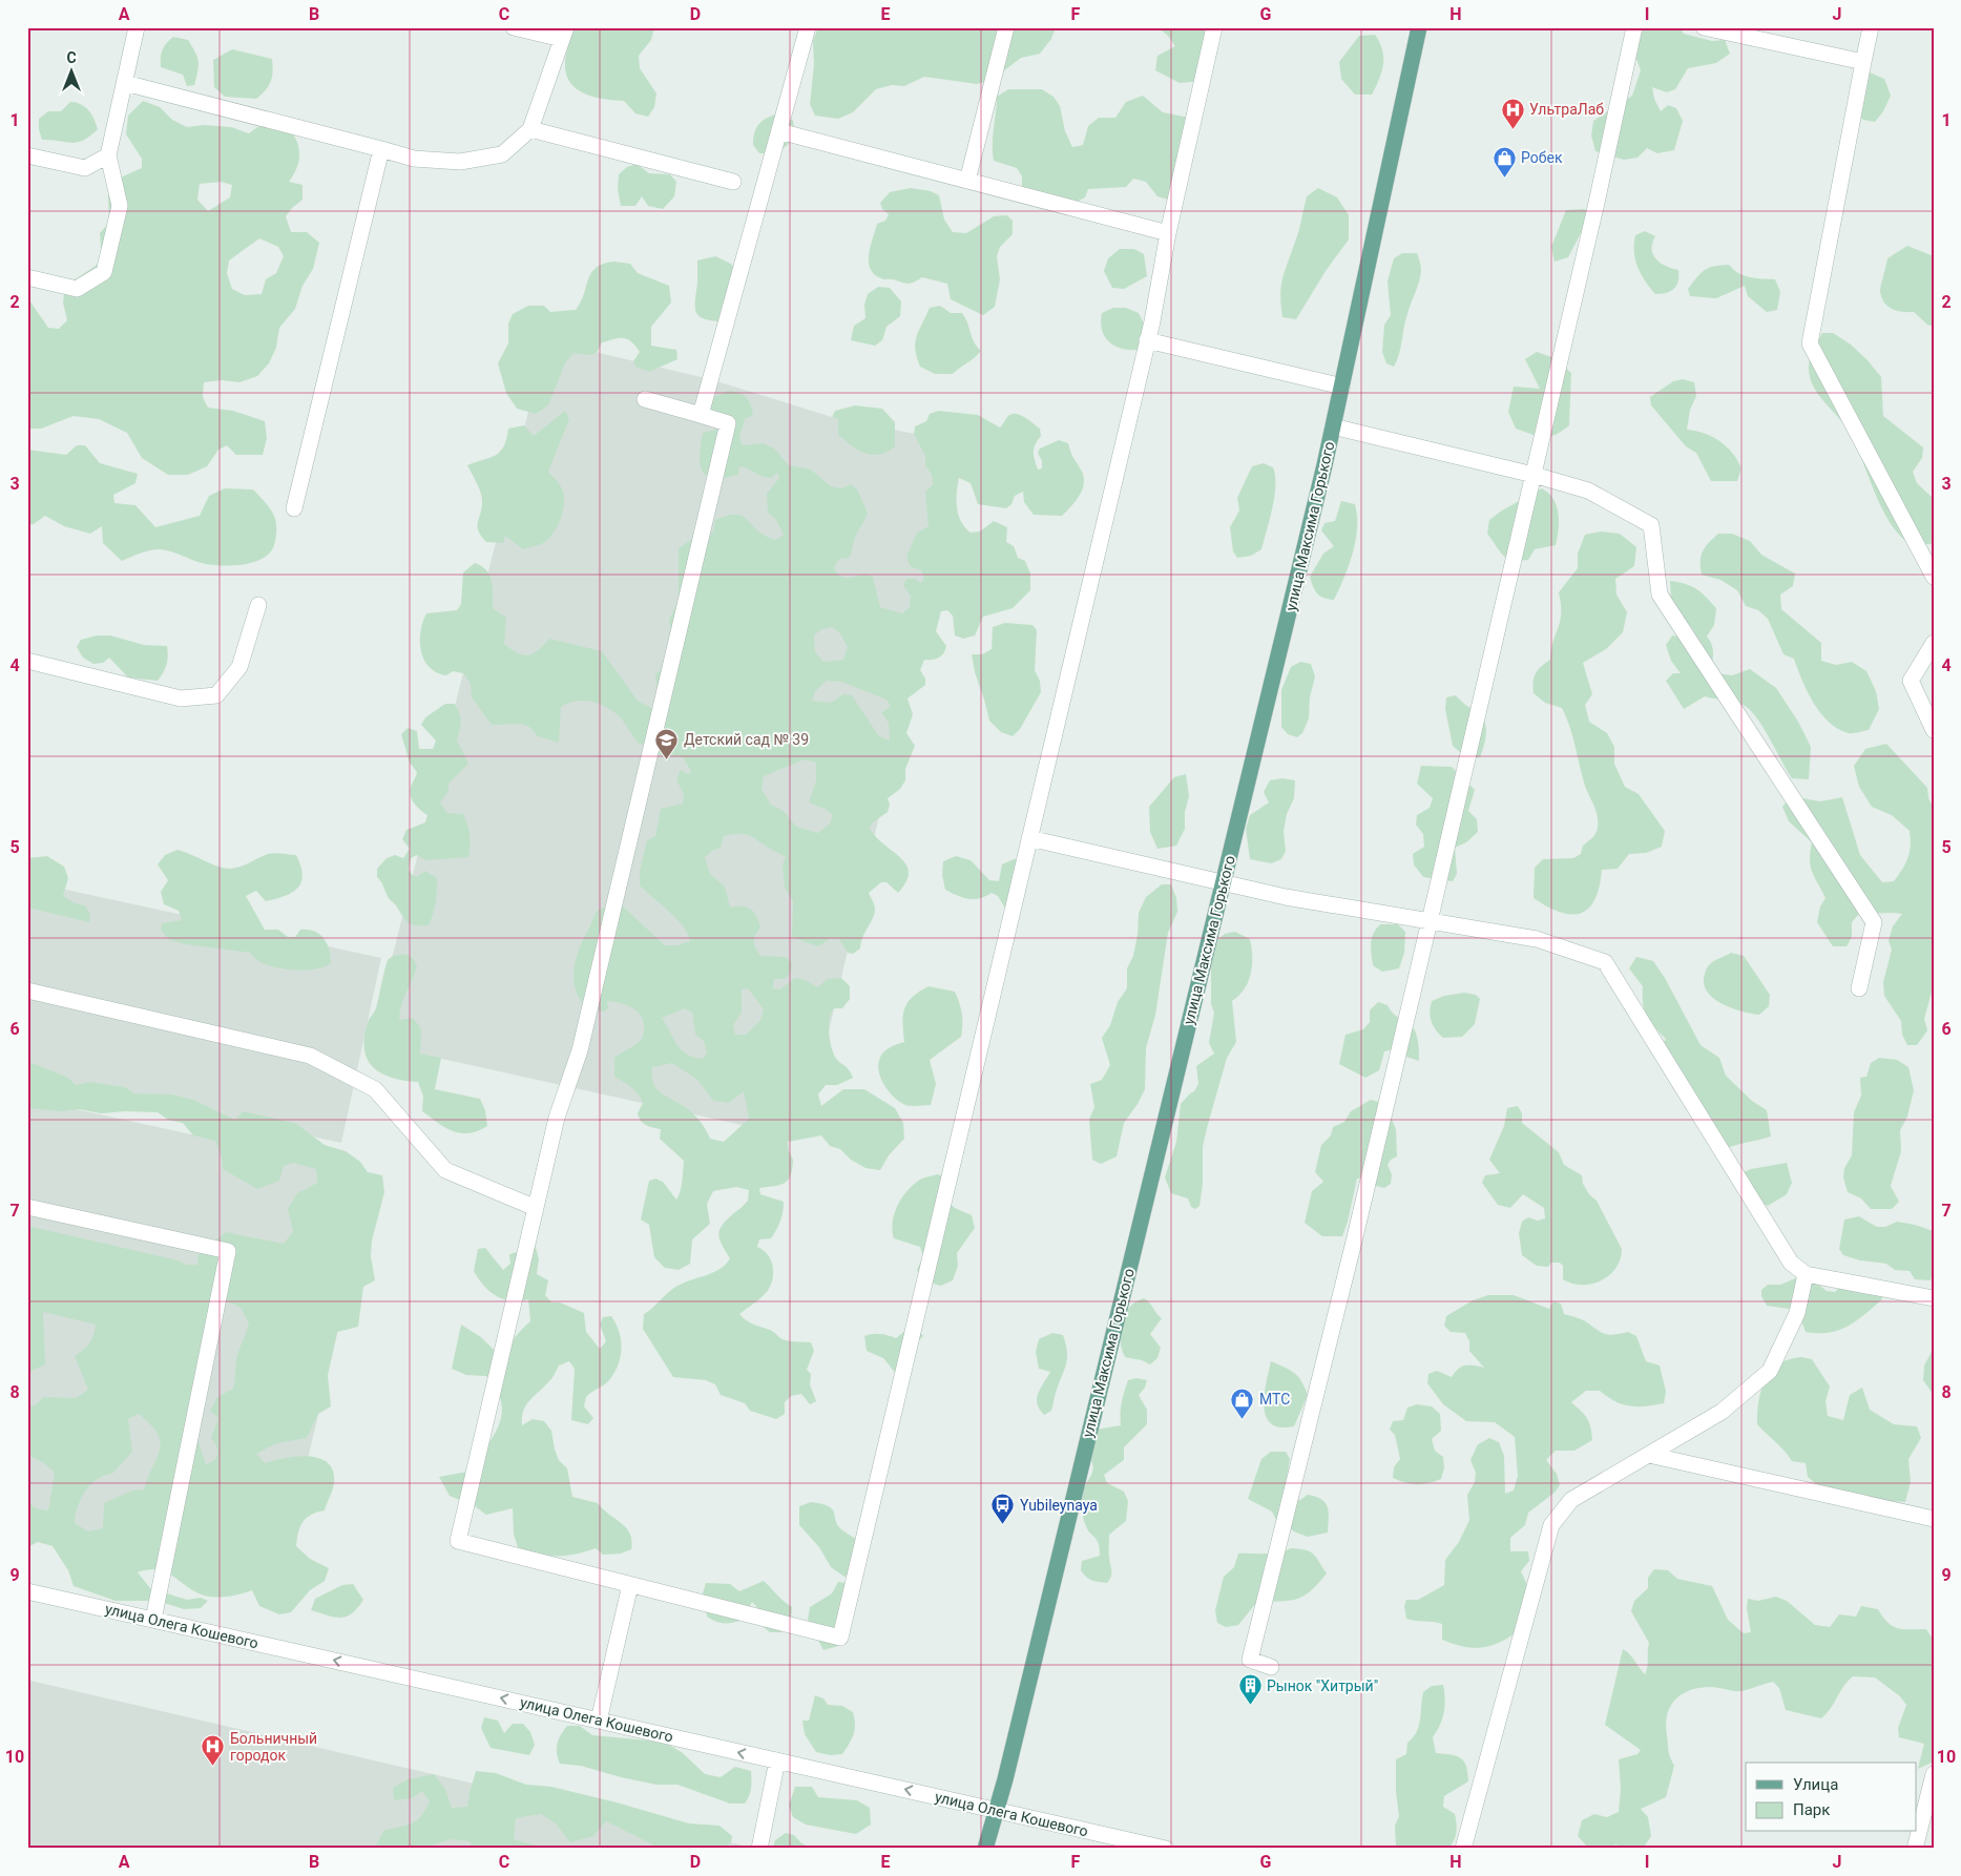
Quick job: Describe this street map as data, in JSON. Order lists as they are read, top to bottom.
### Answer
{
  "streets": {
    "main road": ["улица Максима Горького"],
    "street": ["улица Олега Кошевого"]
  },
  "crossings": [
    ["улица Максима Горького", "улица Олега Кошевого"]
  ],
  "one_way": ["улица Олега Кошевого"],
  "places": {
    "hospital": ["УльтраЛаб", "Больничный городок"],
    "shop": ["Робек", "МТС"],
    "school or university": ["Детский сад № 39"],
    "bus stop": ["Yubileynaya"],
    "building": ["Рынок \"Хитрый\""]
  },
  "legend": ["Улица", "Парк"],
  "north": "top",
  "grid": {
    "columns": [
      "A",
      "B",
      "C",
      "D",
      "E",
      "F",
      "G",
      "H",
      "I",
      "J"
    ],
    "rows": [
      "1",
      "2",
      "3",
      "4",
      "5",
      "6",
      "7",
      "8",
      "9",
      "10"
    ]
  }
}
